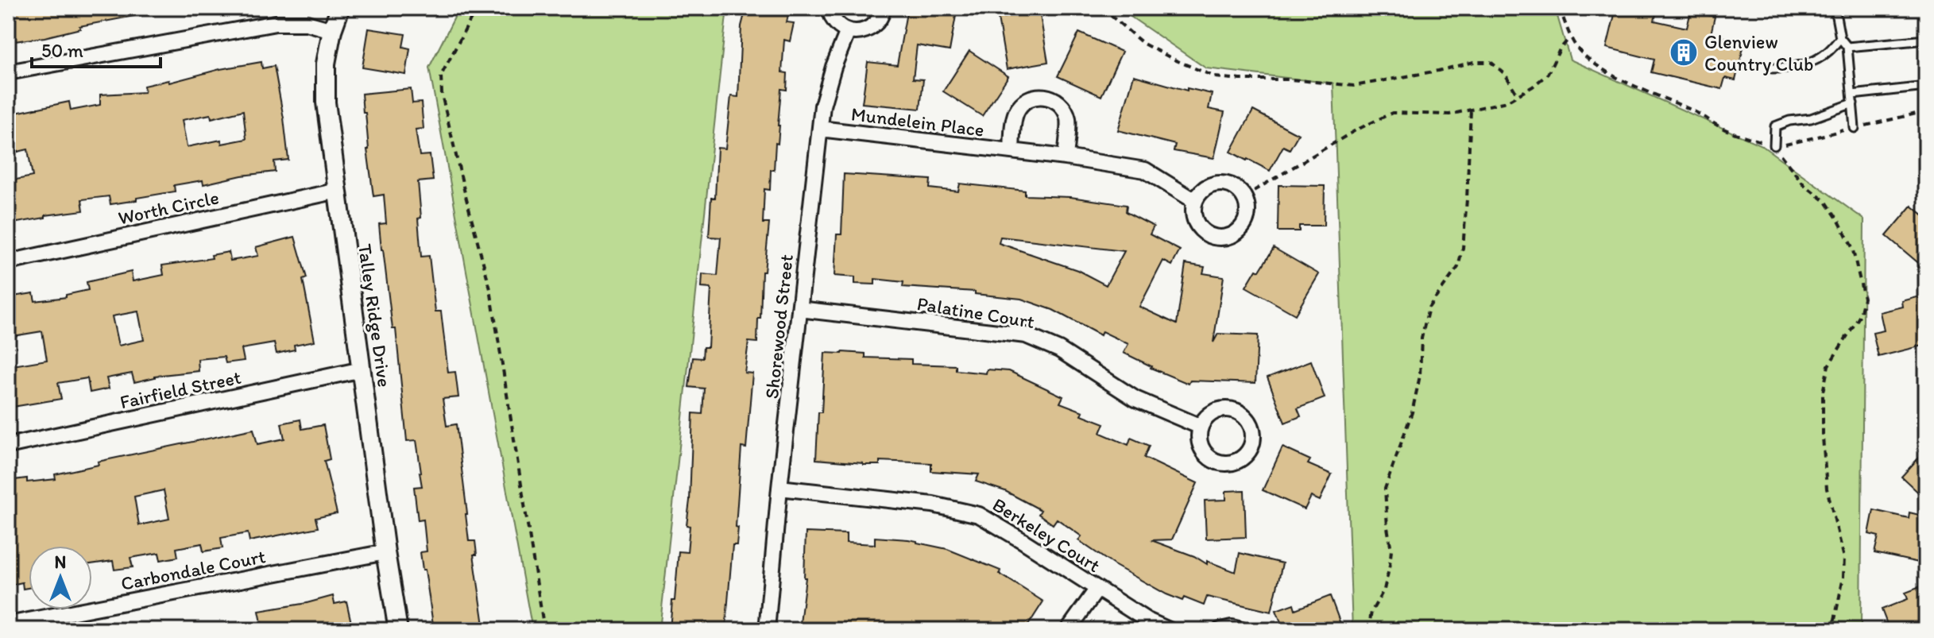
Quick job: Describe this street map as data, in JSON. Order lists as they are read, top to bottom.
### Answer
{
  "streets": {
    "street": [
      "Mundelein Place",
      "Worth Circle",
      "Palatine Court",
      "Talley Ridge Drive",
      "Shorewood Street",
      "Fairfield Street",
      "Berkeley Court",
      "Carbondale Court"
    ]
  },
  "crossings": [
    ["Mundelein Place", "Shorewood Street"],
    ["Worth Circle", "Talley Ridge Drive"],
    ["Palatine Court", "Shorewood Street"],
    ["Talley Ridge Drive", "Fairfield Street"],
    ["Talley Ridge Drive", "Carbondale Court"],
    ["Shorewood Street", "Berkeley Court"]
  ],
  "places": {
    "building": ["Glenview Country Club"]
  },
  "scale_bar": "50 m",
  "north": "top"
}
